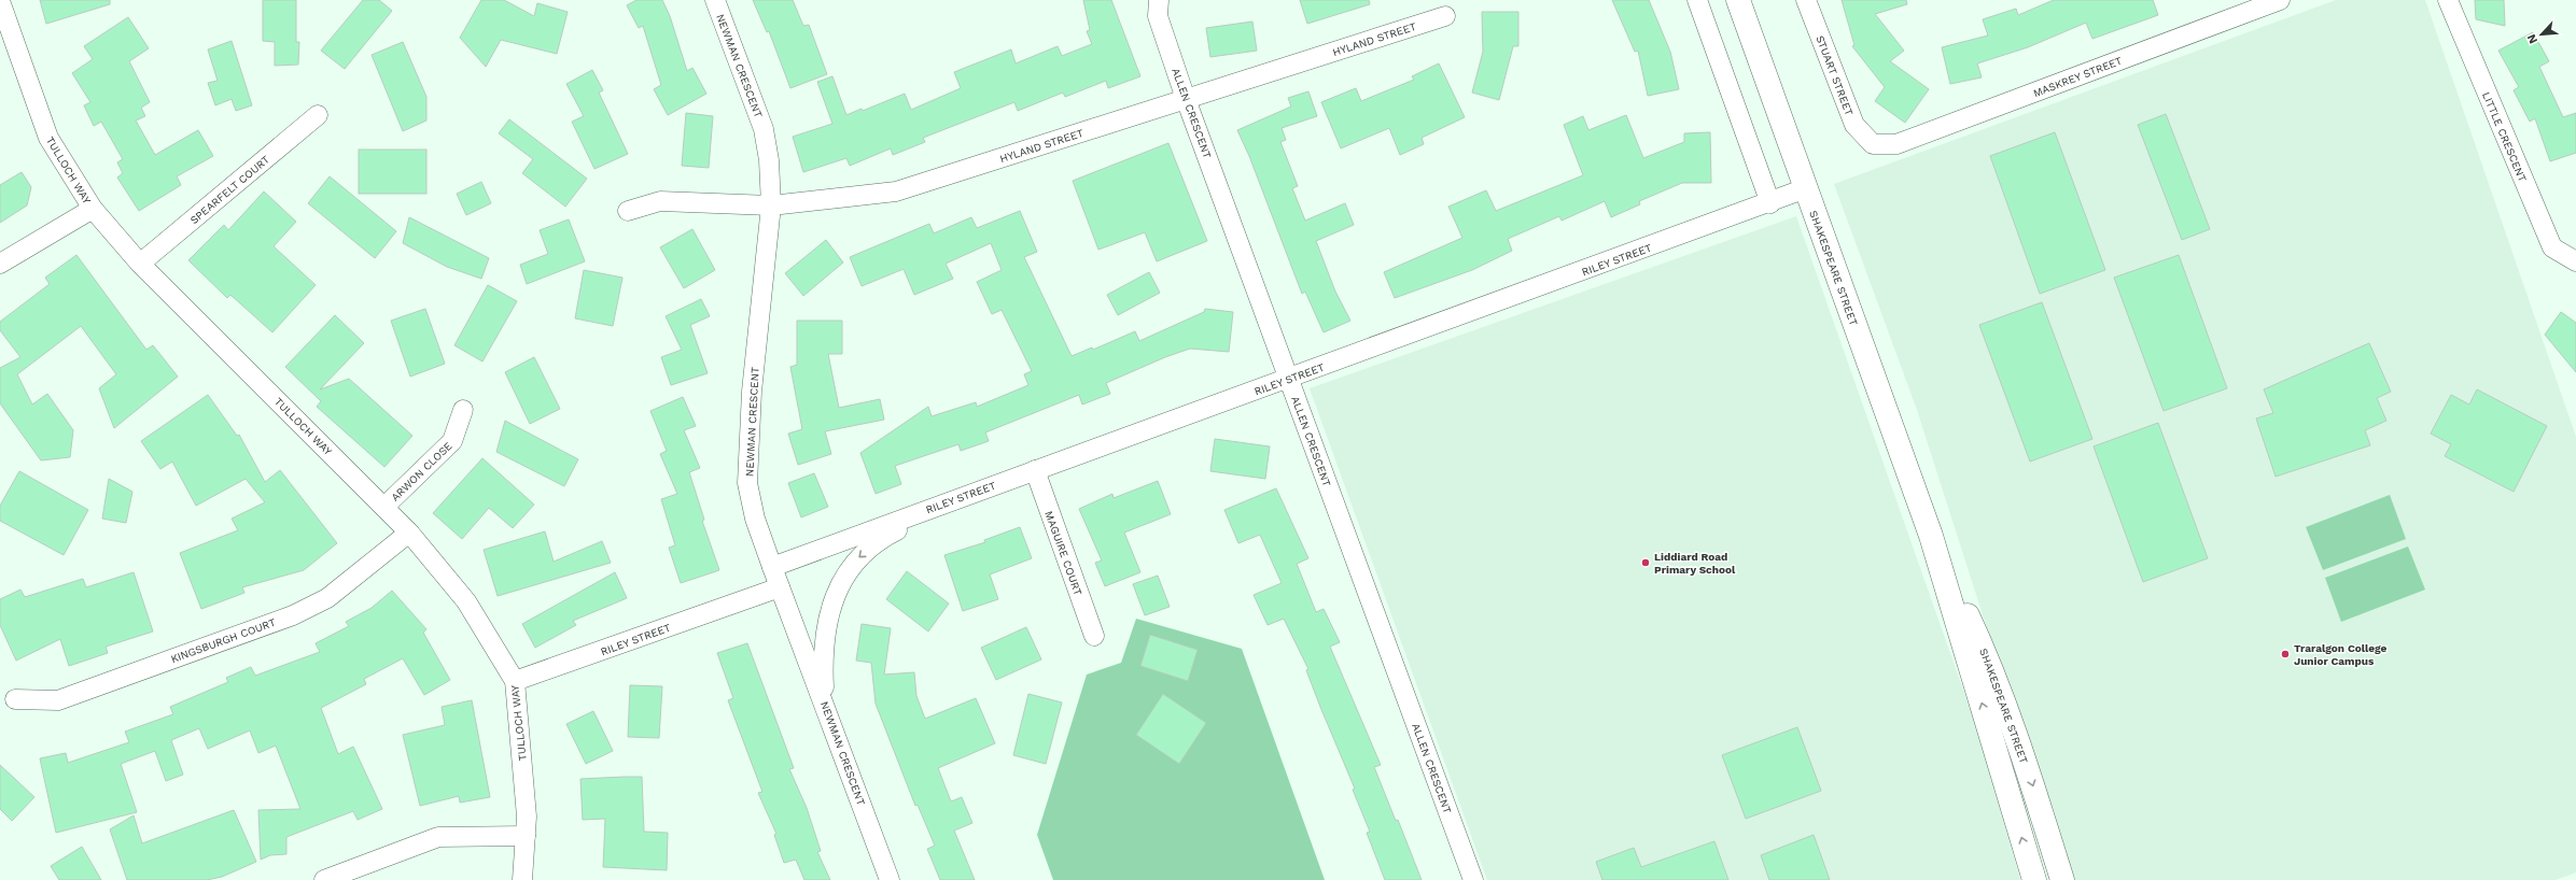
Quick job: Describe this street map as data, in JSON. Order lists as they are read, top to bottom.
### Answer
{
  "streets": {
    "street": [
      "HYLAND STREET",
      "NEWMAN CRESCENT",
      "STUART STREET",
      "MASKREY STREET",
      "ALLEN CRESCENT",
      "LITTLE CRESCENT",
      "TULLOCH WAY",
      "SPEARFELT COURT",
      "RILEY STREET",
      "SHAKESPEARE STREET",
      "ARWON CLOSE",
      "MAGUIRE COURT",
      "KINGSBURGH COURT"
    ]
  },
  "crossings": [
    ["HYLAND STREET", "NEWMAN CRESCENT"],
    ["HYLAND STREET", "ALLEN CRESCENT"],
    ["NEWMAN CRESCENT", "RILEY STREET"],
    ["STUART STREET", "MASKREY STREET"],
    ["ALLEN CRESCENT", "RILEY STREET"],
    ["TULLOCH WAY", "SPEARFELT COURT"],
    ["TULLOCH WAY", "RILEY STREET"],
    ["TULLOCH WAY", "ARWON CLOSE"],
    ["TULLOCH WAY", "KINGSBURGH COURT"],
    ["RILEY STREET", "SHAKESPEARE STREET"],
    ["RILEY STREET", "MAGUIRE COURT"]
  ],
  "places": ["Liddiard Road Primary School", "Traralgon College Junior Campus"],
  "north": "bottom left"
}
